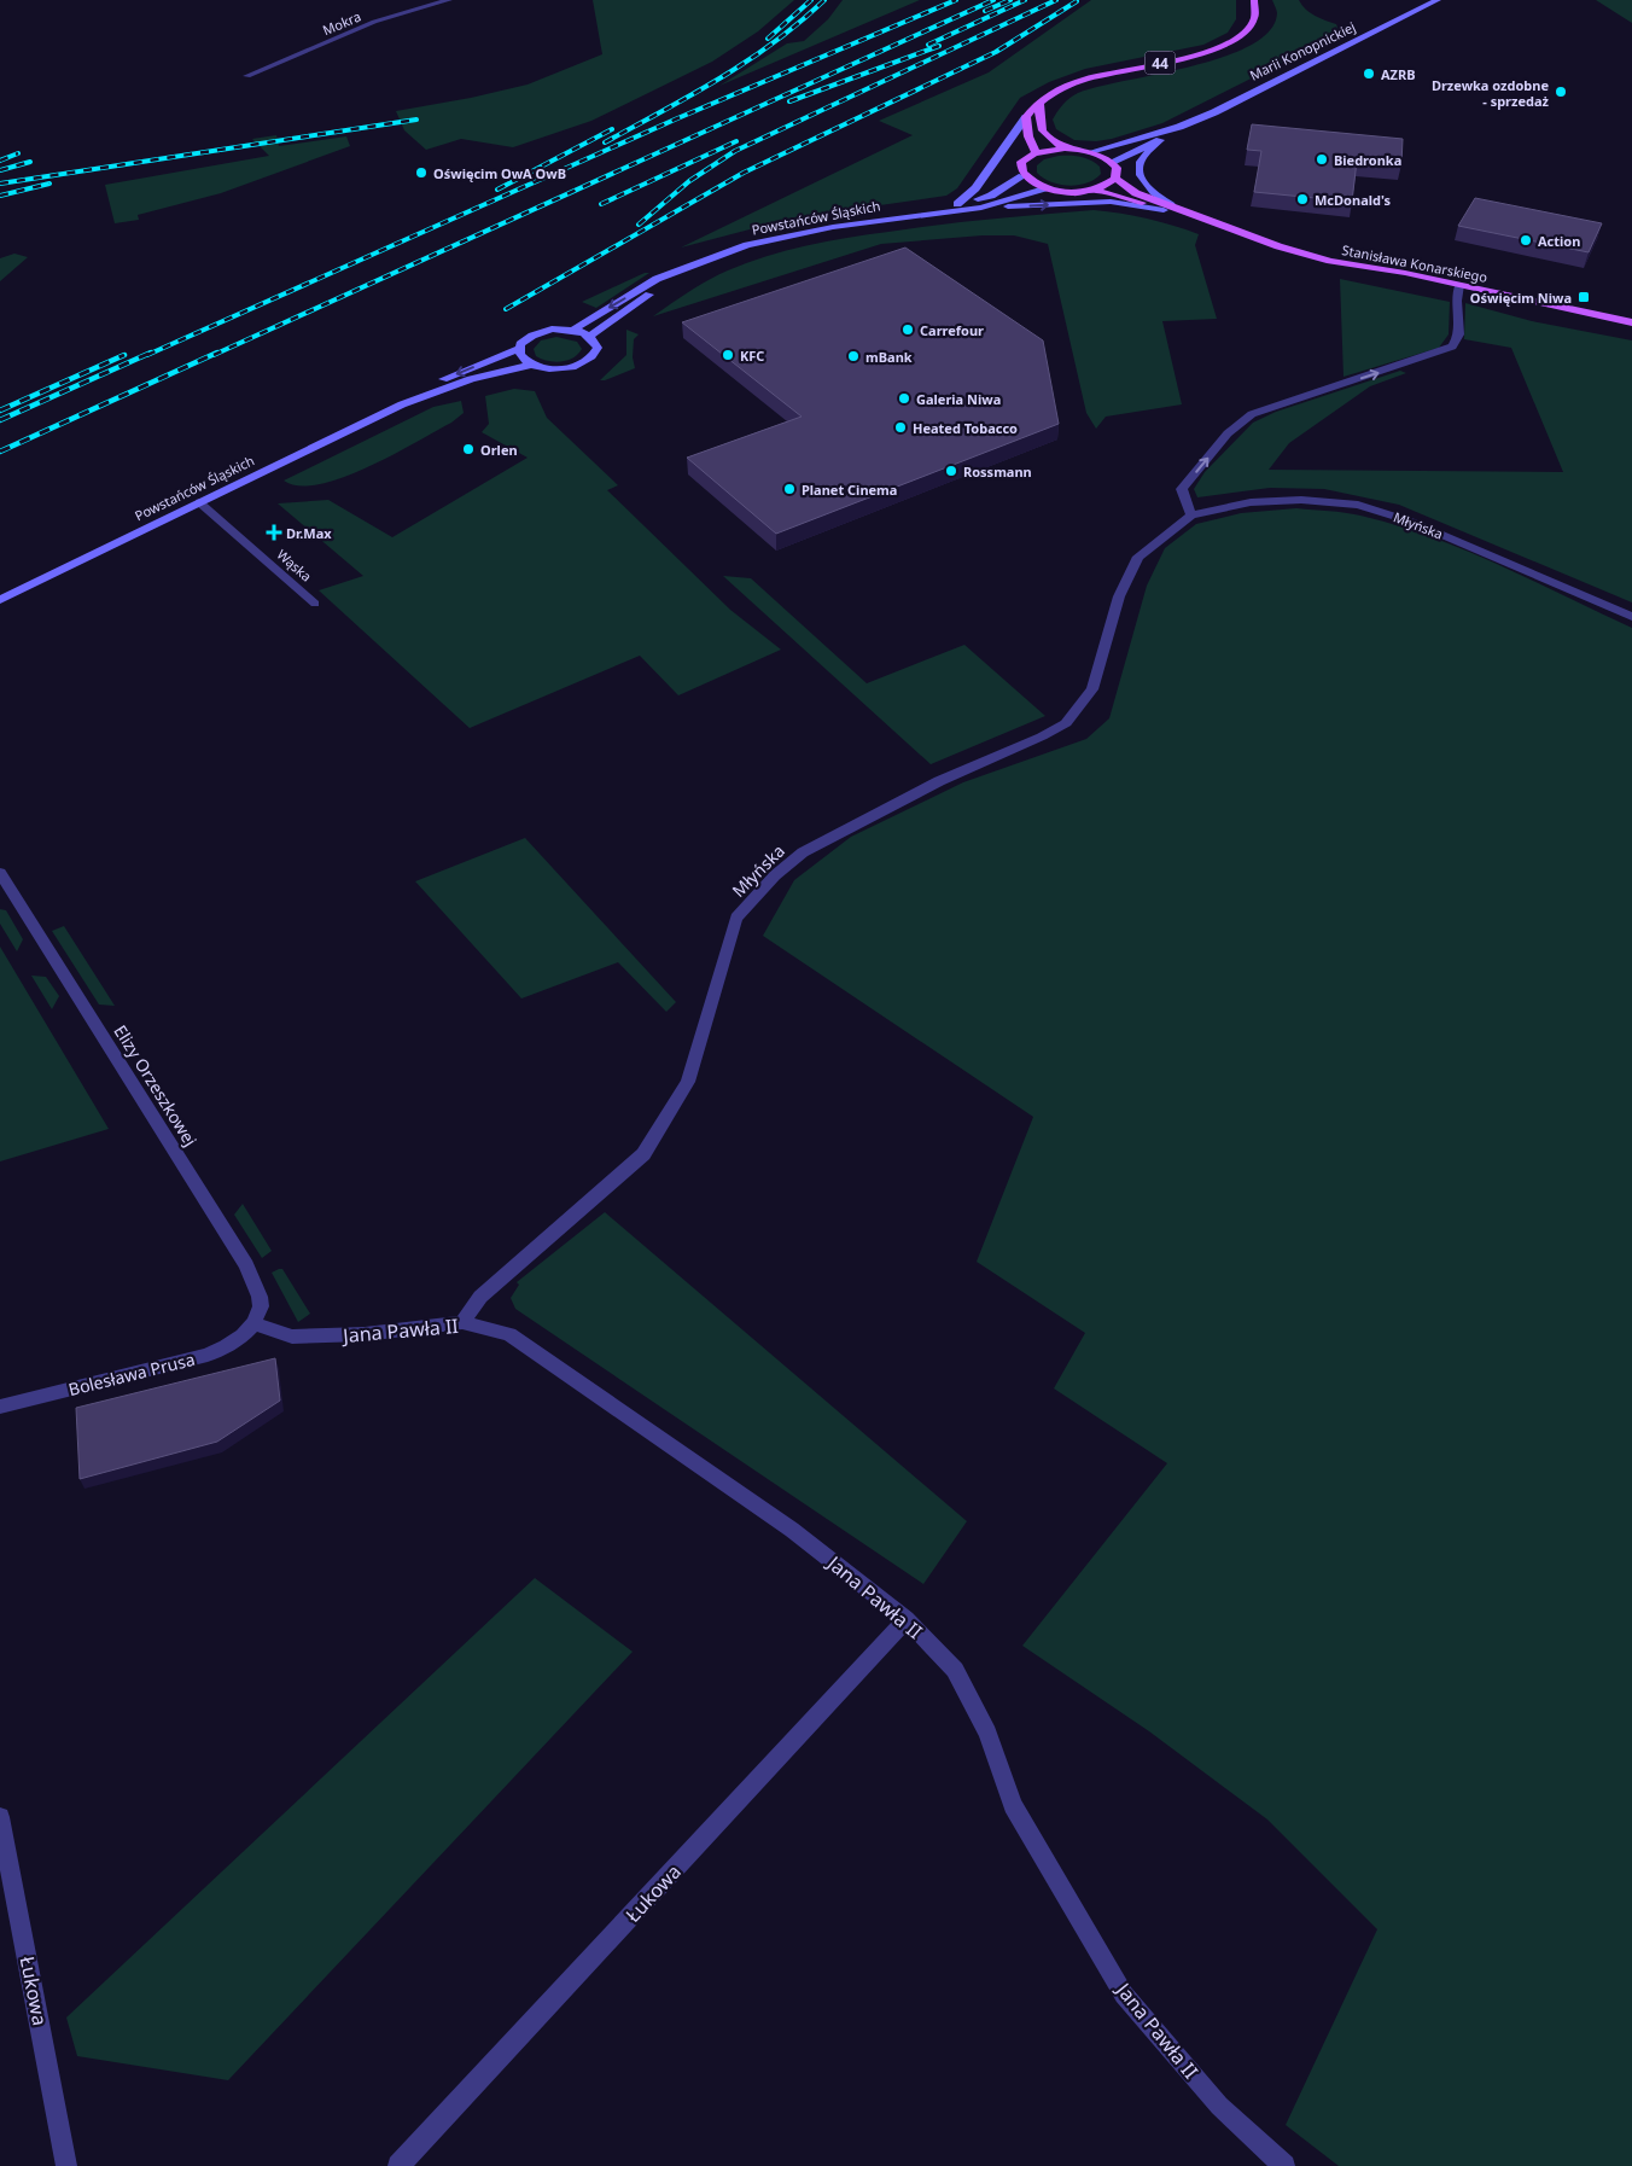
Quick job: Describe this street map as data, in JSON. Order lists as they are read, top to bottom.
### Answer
{
  "streets": {
    "main road": ["44", "Stanisława Konarskiego"],
    "street": [
      "Mokra",
      "Marii Konopnickiej",
      "Powstańców Śląskich",
      "Młyńska",
      "Wąska",
      "Elizy Orzeszkowej",
      "Jana Pawła II",
      "Bolesława Prusa",
      "Łukowa"
    ]
  },
  "crossings": [
    ["Powstańców Śląskich", "Wąska"],
    ["Młyńska", "Jana Pawła II"],
    ["Elizy Orzeszkowej", "Jana Pawła II"],
    ["Elizy Orzeszkowej", "Bolesława Prusa"],
    ["Jana Pawła II", "Bolesława Prusa"],
    ["Jana Pawła II", "Łukowa"]
  ],
  "places": {
    "other": [
      "AZRB",
      "Drzewka ozdobne - sprzedaż",
      "Biedronka",
      "Oświęcim OwA OwB",
      "McDonald's",
      "Action",
      "Carrefour",
      "KFC",
      "mBank",
      "Galeria Niwa",
      "Heated Tobacco",
      "Orlen",
      "Rossmann",
      "Planet Cinema"
    ],
    "transit": ["Oświęcim Niwa"],
    "health": ["Dr.Max"]
  }
}
